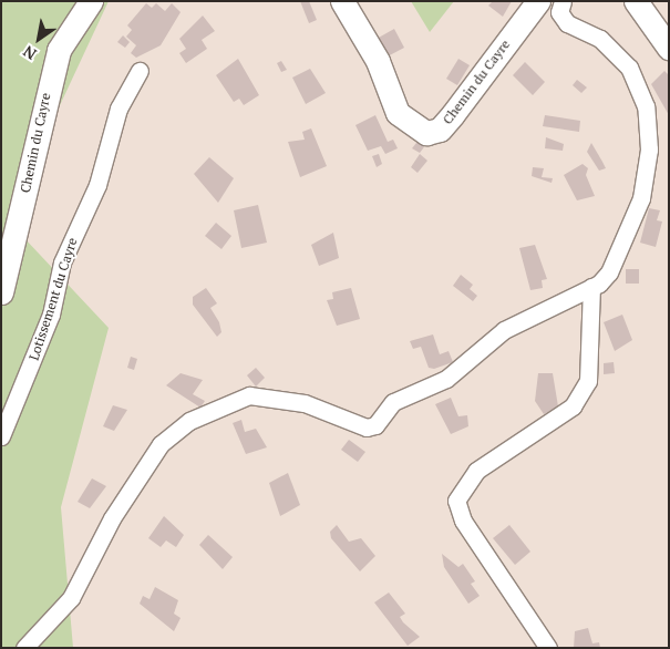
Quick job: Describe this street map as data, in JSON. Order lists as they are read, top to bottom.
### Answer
{
  "streets": {
    "street": ["Chemin du Cayre", "Lotissement du Cayre"]
  },
  "north": "bottom left"
}
